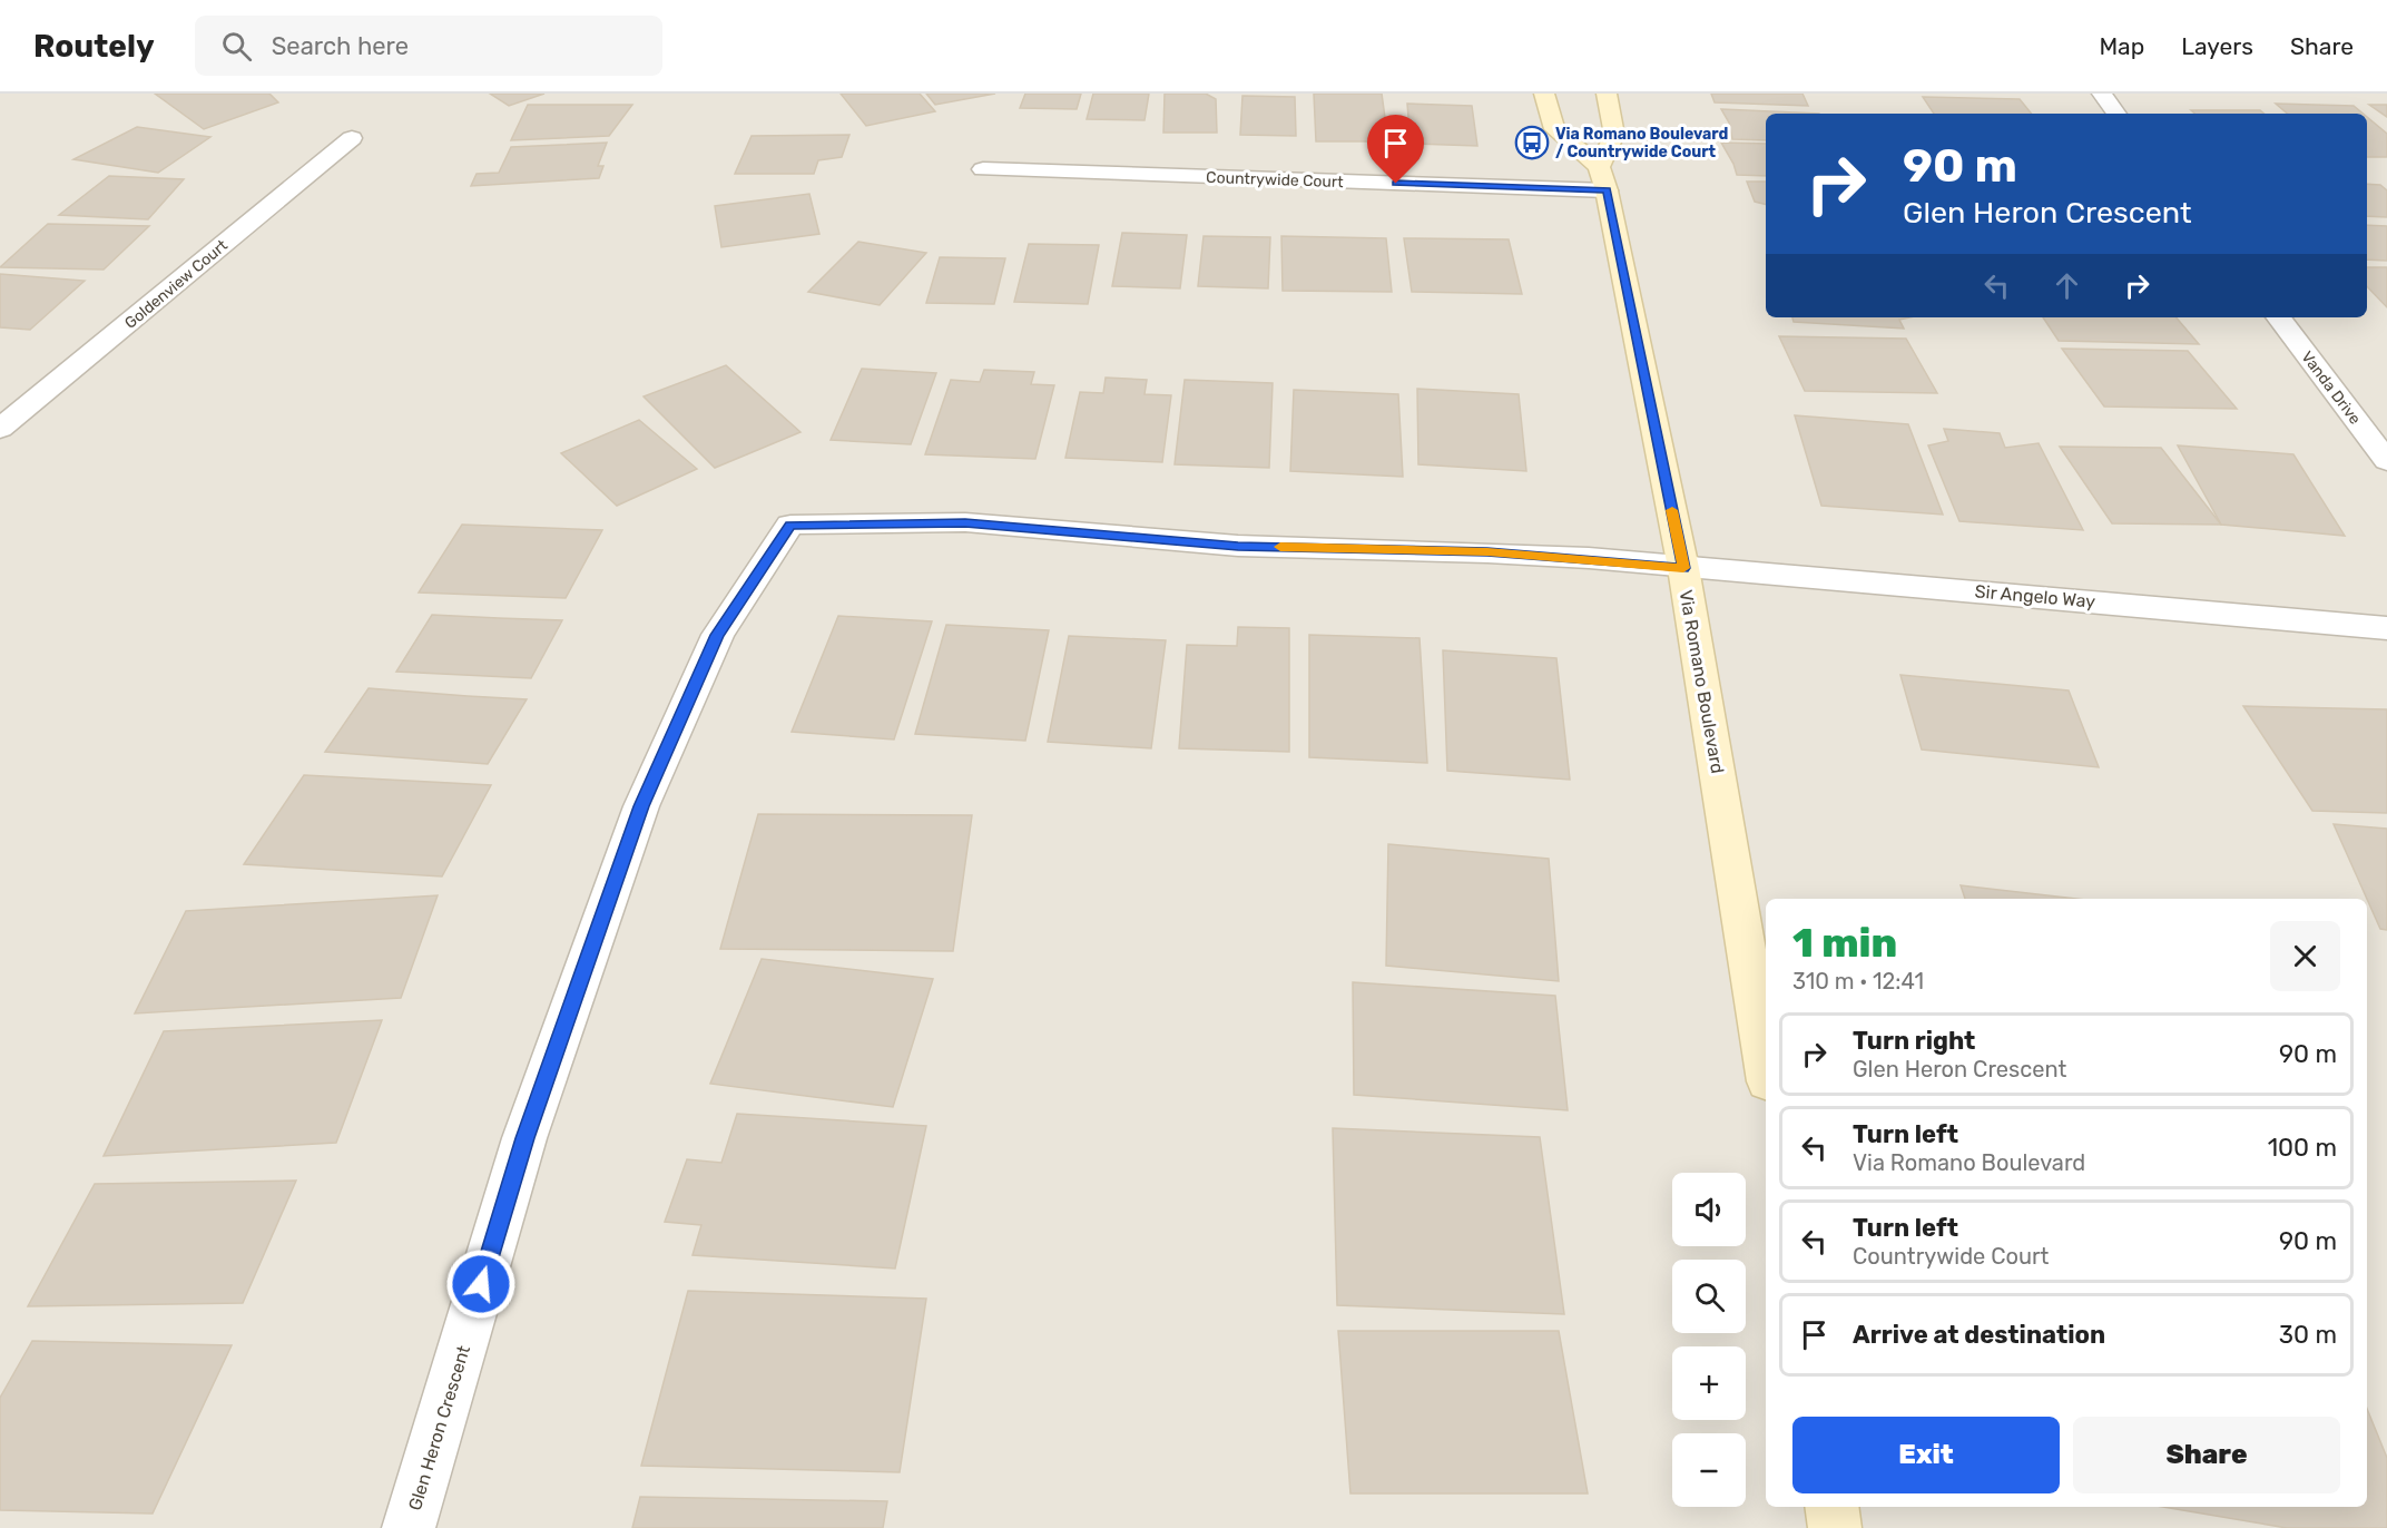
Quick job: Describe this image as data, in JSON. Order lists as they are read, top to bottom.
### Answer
{
  "streets": {
    "street": [
      "Countrywide Court",
      "Goldenview Court",
      "Vanda Drive",
      "Sir Angelo Way",
      "Via Romano Boulevard",
      "Glen Heron Crescent"
    ]
  },
  "crossings": [
    ["Countrywide Court", "Via Romano Boulevard"],
    ["Sir Angelo Way", "Via Romano Boulevard"],
    ["Sir Angelo Way", "Glen Heron Crescent"],
    ["Via Romano Boulevard", "Glen Heron Crescent"]
  ],
  "places": {
    "bus stop": ["Via Romano Boulevard / Countrywide Court"]
  },
  "page": {
    "header": "Routely",
    "search": "Search here",
    "nav": ["Map", "Layers", "Share"],
    "turn": ["90 m", "Glen Heron Crescent"],
    "heading": ["1 min", "310 m · 12:41"],
    "list": [
      {
        "name": "Turn right",
        "note": "Glen Heron Crescent",
        "value": "90 m"
      },
      {
        "name": "Turn left",
        "note": "Via Romano Boulevard",
        "value": "100 m"
      },
      {
        "name": "Turn left",
        "note": "Countrywide Court",
        "value": "90 m"
      },
      {
        "name": "Arrive at destination",
        "value": "30 m"
      }
    ],
    "map_buttons": ["+", "−"],
    "buttons": ["Exit", "Share"]
  }
}
